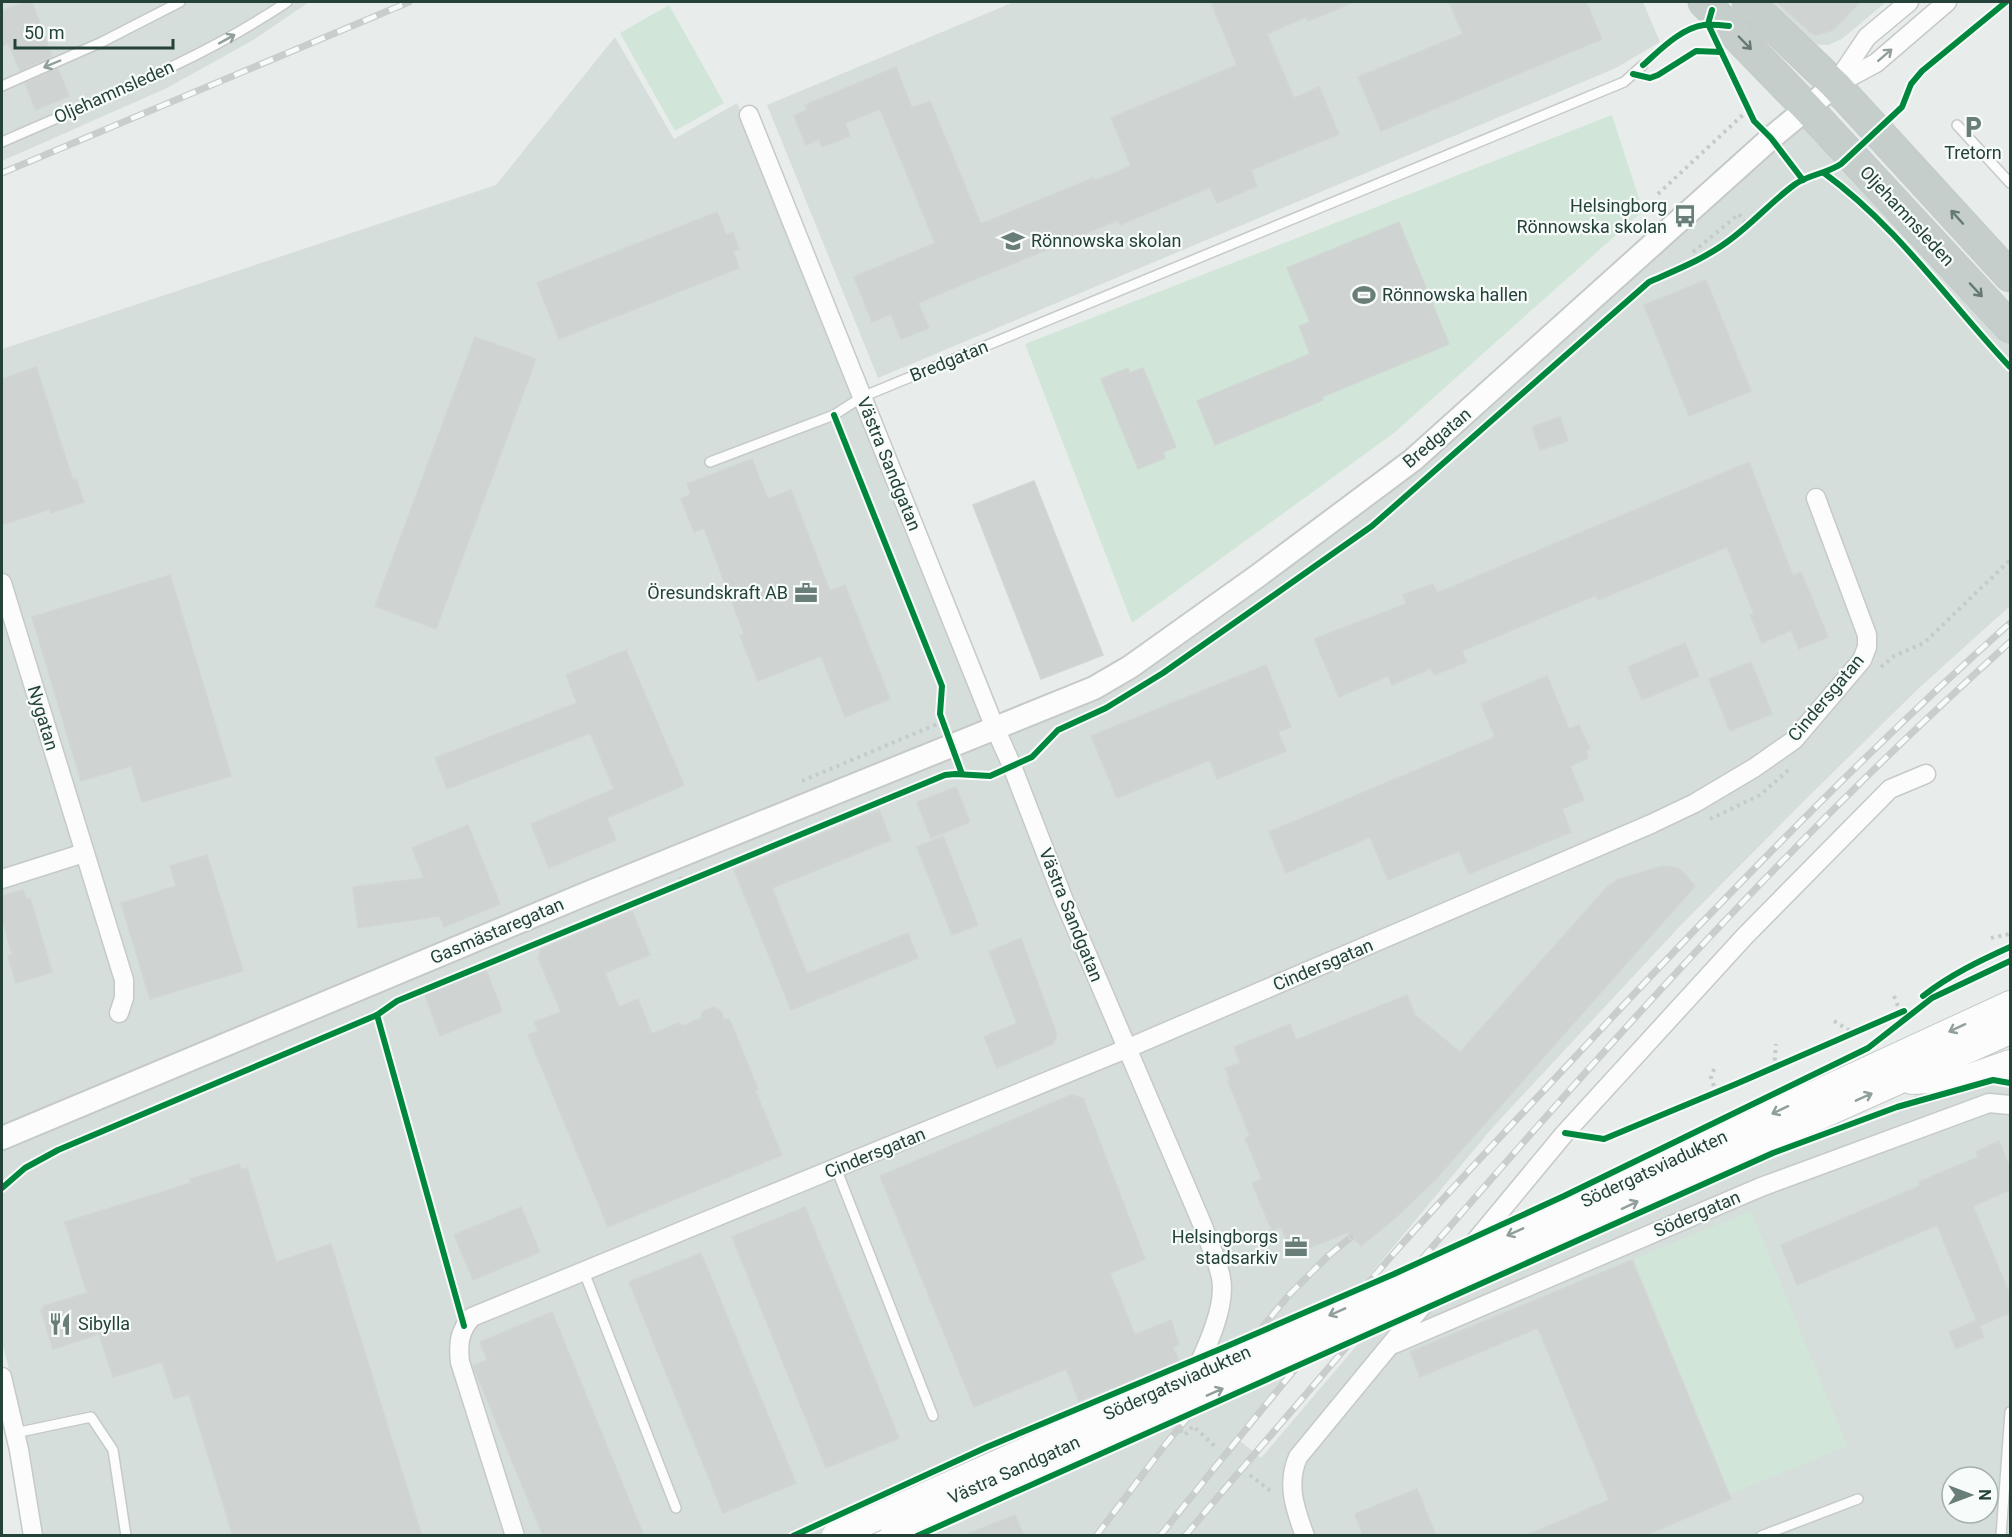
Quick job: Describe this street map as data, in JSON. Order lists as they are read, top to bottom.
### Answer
{
  "streets": {
    "highway": ["Oljehamnsleden"],
    "main road": ["Södergatsviadukten"],
    "street": [
      "Bredgatan",
      "Västra Sandgatan",
      "Cindersgatan",
      "Nygatan",
      "Gasmästaregatan",
      "Södergatan"
    ]
  },
  "crossings": [
    ["Oljehamnsleden", "Bredgatan"],
    ["Bredgatan", "Västra Sandgatan"],
    ["Bredgatan", "Gasmästaregatan"],
    ["Västra Sandgatan", "Cindersgatan"],
    ["Västra Sandgatan", "Gasmästaregatan"]
  ],
  "places": {
    "parking": ["Tretorn"],
    "bus stop": ["Helsingborg Rönnowska skolan"],
    "school or university": ["Rönnowska skolan"],
    "sports": ["Rönnowska hallen"],
    "office": ["Öresundskraft AB", "Helsingborgs stadsarkiv"],
    "restaurant": ["Sibylla"]
  },
  "scale_bar": "50 m",
  "north": "right"
}
